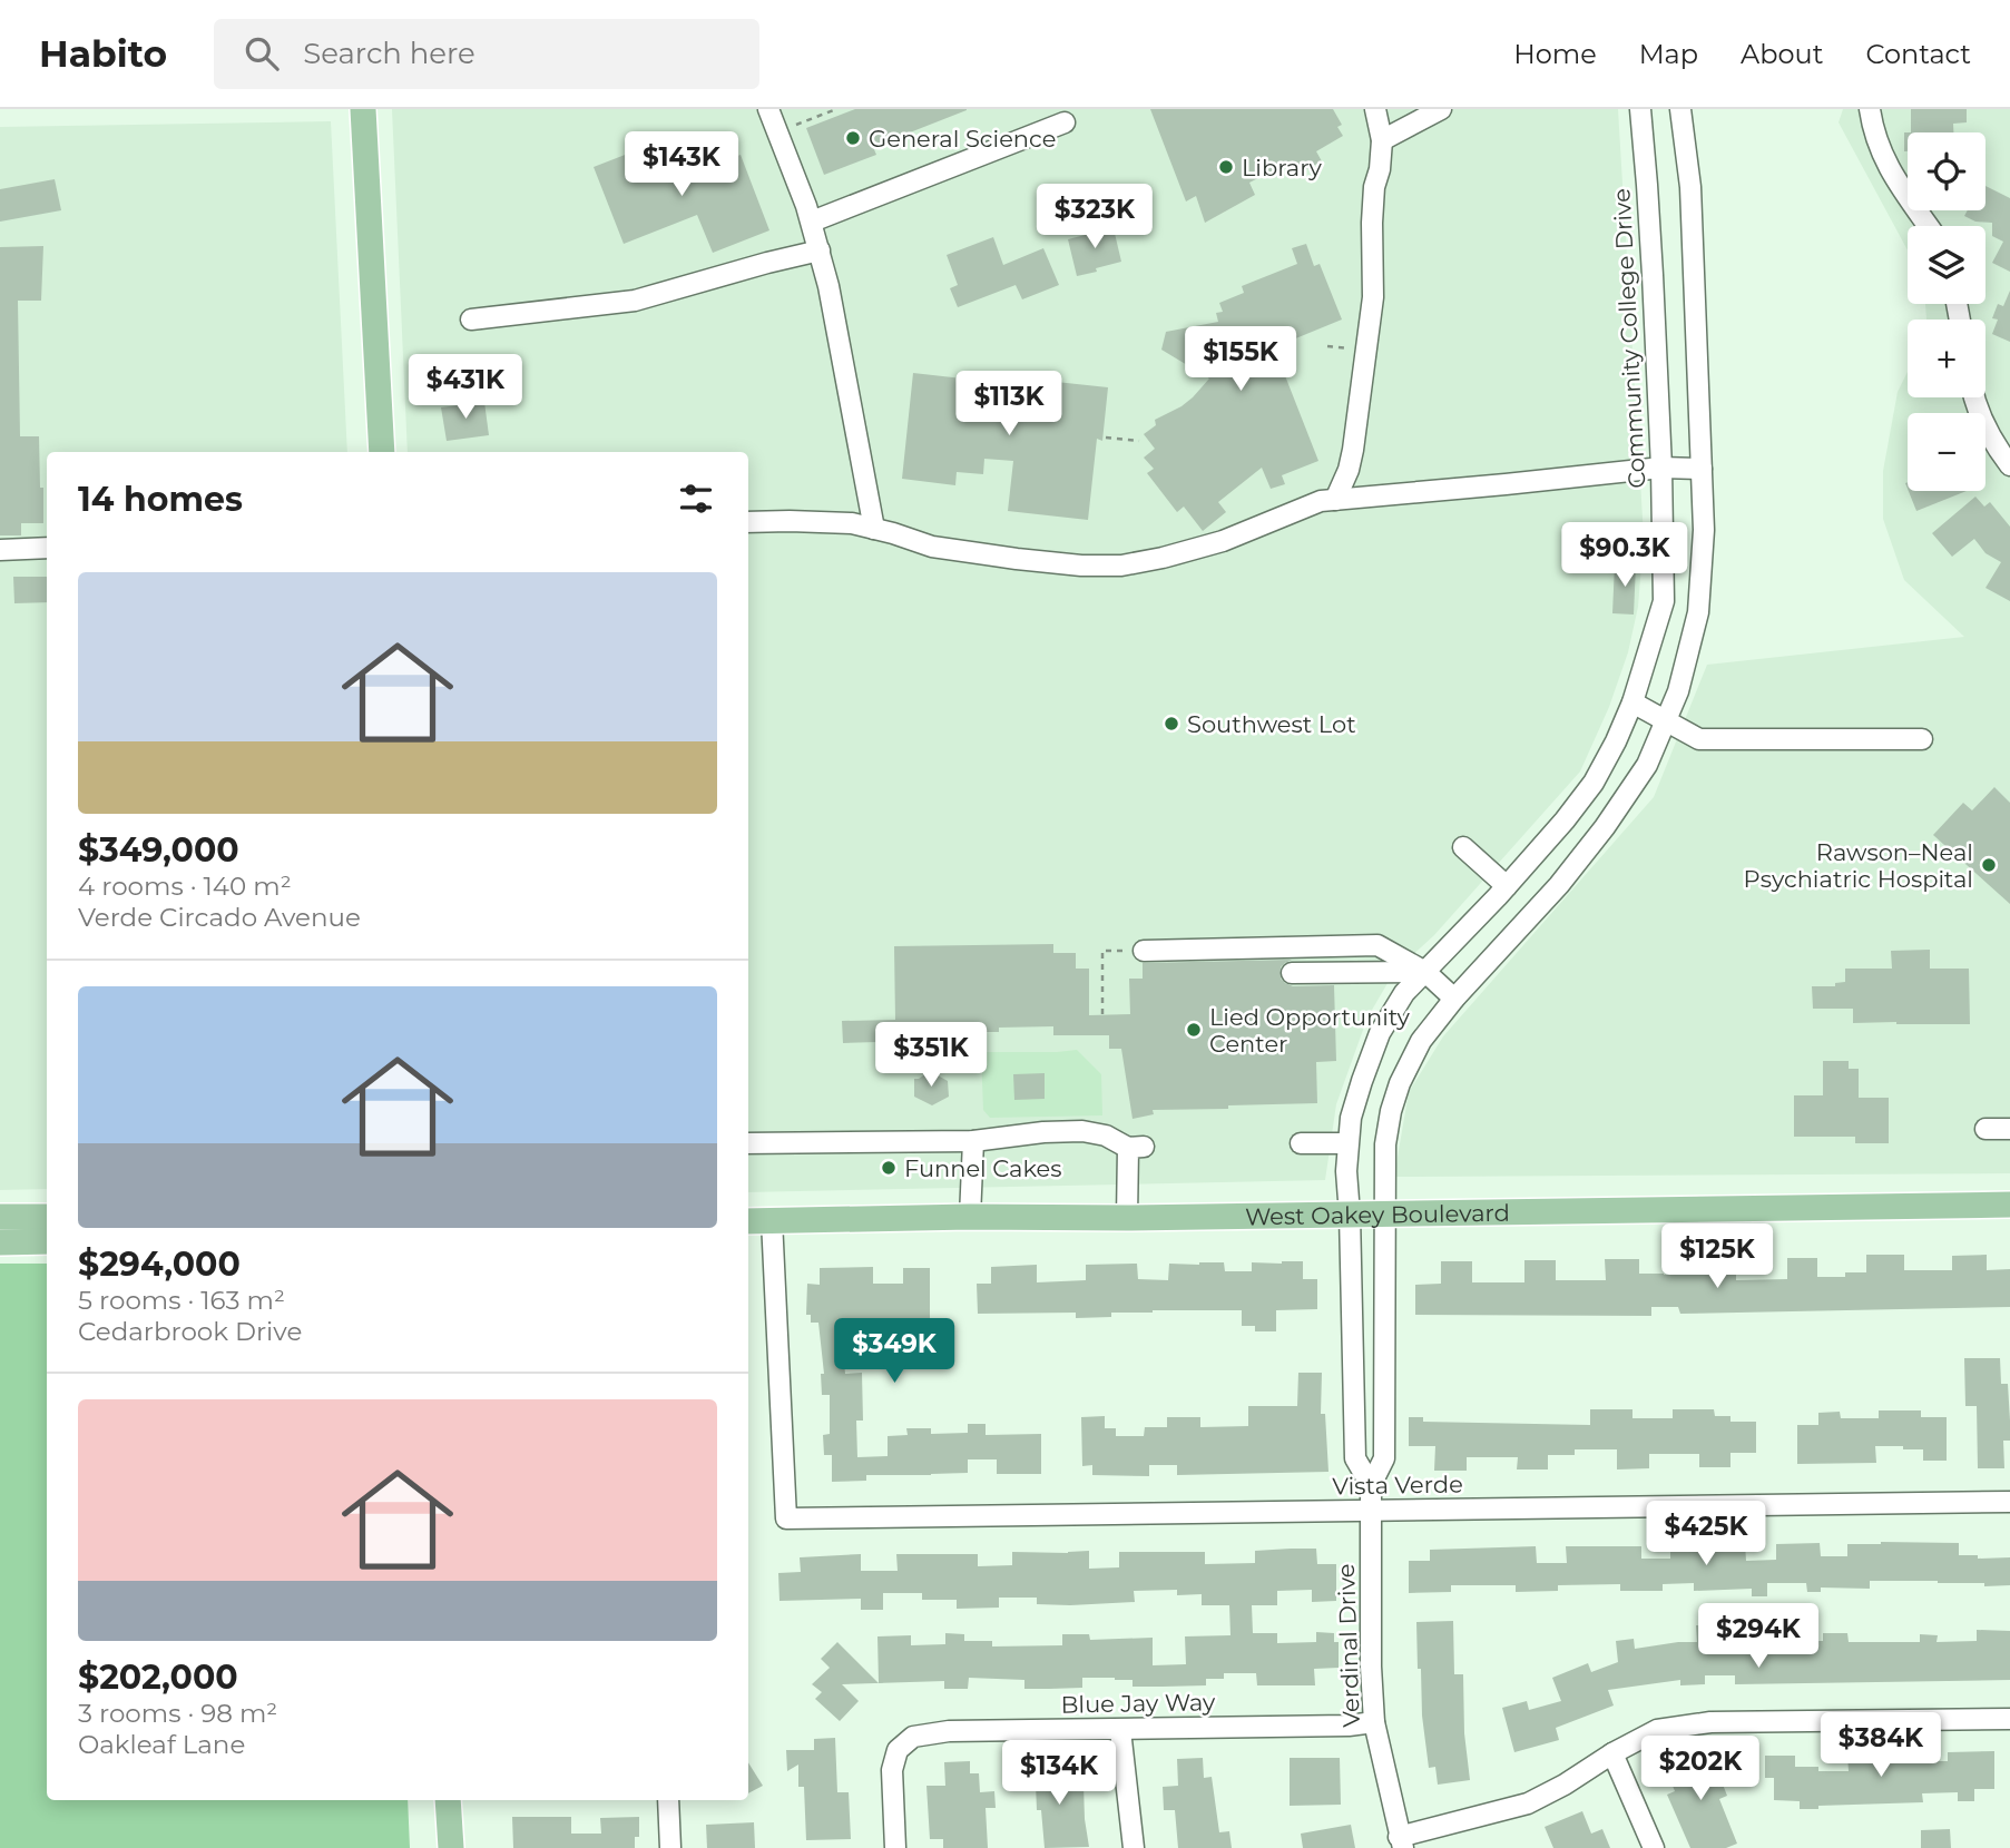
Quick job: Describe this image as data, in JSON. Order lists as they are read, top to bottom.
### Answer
{
  "streets": {
    "main road": ["West Oakey Boulevard"],
    "street": [
      "Community College Drive",
      "Vista Verde",
      "Verdinal Drive",
      "Blue Jay Way"
    ]
  },
  "crossings": [
    ["Community College Drive", "West Oakey Boulevard"],
    ["Community College Drive", "Verdinal Drive"],
    ["West Oakey Boulevard", "Vista Verde"],
    ["West Oakey Boulevard", "Verdinal Drive"],
    ["Vista Verde", "Verdinal Drive"],
    ["Verdinal Drive", "Blue Jay Way"]
  ],
  "places": [
    "General Science",
    "Library",
    "Southwest Lot",
    "Rawson–Neal Psychiatric Hospital",
    "Lied Opportunity Center",
    "Funnel Cakes"
  ],
  "page": {
    "header": "Habito",
    "search": "Search here",
    "nav": [
      "Home",
      "Map",
      "About",
      "Contact"
    ],
    "price": [
      "$143K",
      "$323K",
      "$155K",
      "$431K",
      "$113K",
      "$90.3K",
      "$351K",
      "$125K",
      "$349K",
      "$425K",
      "$294K",
      "$384K",
      "$202K",
      "$134K"
    ],
    "map_buttons": ["+", "−"],
    "heading": "14 homes",
    "list": [
      {
        "name": "$349,000",
        "note": "4 rooms · 140 m² · Verde Circado Avenue"
      },
      {
        "name": "$294,000",
        "note": "5 rooms · 163 m² · Cedarbrook Drive"
      },
      {
        "name": "$202,000",
        "note": "3 rooms · 98 m² · Oakleaf Lane"
      }
    ]
  }
}
